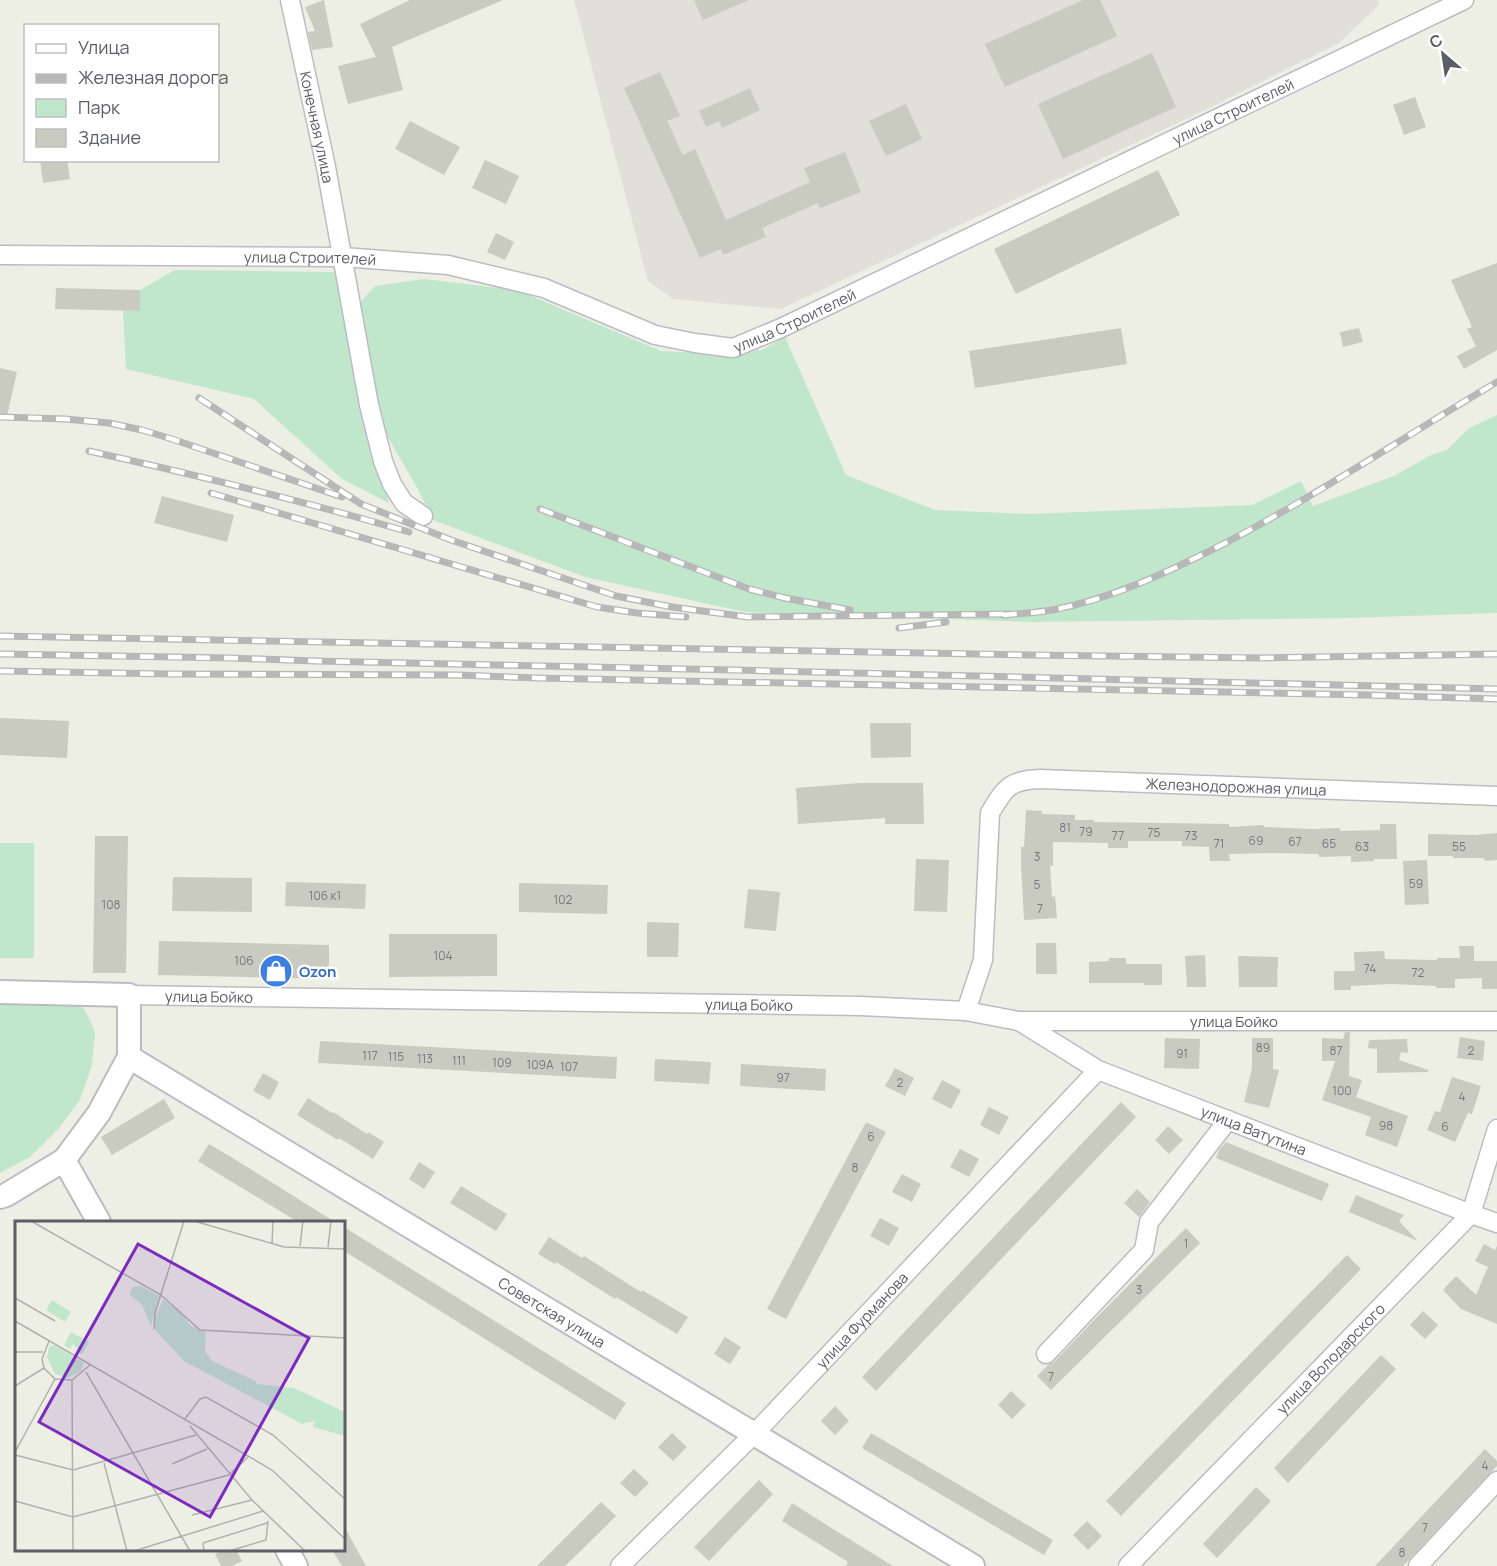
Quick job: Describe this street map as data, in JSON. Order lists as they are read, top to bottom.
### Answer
{
  "streets": {
    "street": [
      "улица Строителей",
      "Конечная улица",
      "Железнодорожная улица",
      "улица Бойко",
      "улица Ватутина",
      "Советская улица",
      "улица Фурманова",
      "улица Володарского"
    ]
  },
  "crossings": [
    ["улица Строителей", "Конечная улица"],
    ["Железнодорожная улица", "улица Бойко"],
    ["улица Бойко", "улица Ватутина"],
    ["улица Ватутина", "улица Фурманова"],
    ["улица Ватутина", "улица Володарского"],
    ["Советская улица", "улица Фурманова"]
  ],
  "places": {
    "shop": ["Ozon"]
  },
  "house_numbers": [
    "81",
    "79",
    "75",
    "77",
    "73",
    "69",
    "67",
    "71",
    "65",
    "63",
    "55",
    "3",
    "59",
    "5",
    "106 к1",
    "102",
    "108",
    "7",
    "104",
    "106",
    "74",
    "72",
    "89",
    "87",
    "2",
    "91",
    "117",
    "115",
    "113",
    "111",
    "109",
    "109А",
    "107",
    "97",
    "2",
    "100",
    "4",
    "98",
    "6",
    "6",
    "8",
    "1",
    "3",
    "7",
    "4",
    "7",
    "8"
  ],
  "legend": [
    "Улица",
    "Железная дорога",
    "Парк",
    "Здание"
  ],
  "north": "top left"
}
